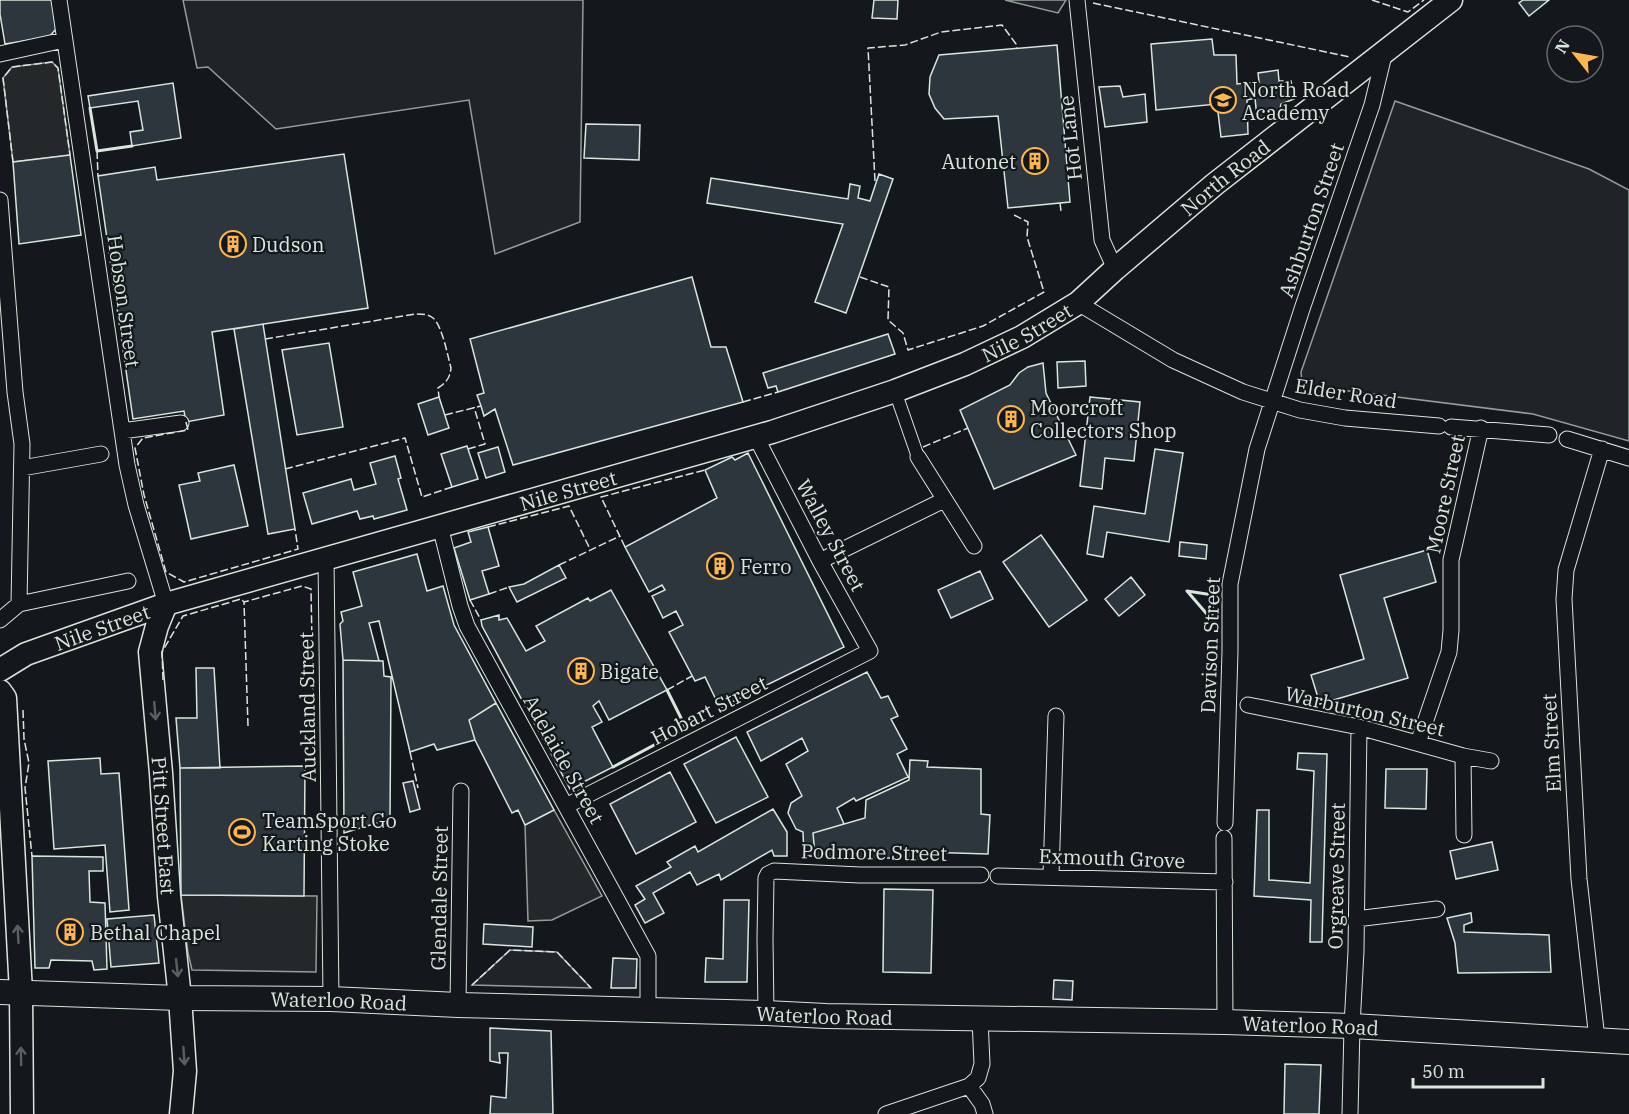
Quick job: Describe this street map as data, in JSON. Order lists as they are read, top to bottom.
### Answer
{
  "streets": {
    "main road": [
      "North Road",
      "Nile Street",
      "Pitt Street East",
      "Waterloo Road"
    ],
    "street": [
      "Hot Lane",
      "Ashburton Street",
      "Hobson Street",
      "Elder Road",
      "Moore Street",
      "Walley Street",
      "Davison Street",
      "Auckland Street",
      "Hobart Street",
      "Warburton Street",
      "Elm Street",
      "Adelaide Street",
      "Podmore Street",
      "Exmouth Grove",
      "Orgreave Street",
      "Glendale Street"
    ]
  },
  "crossings": [
    ["Hot Lane", "North Road"],
    ["Hot Lane", "Nile Street"],
    ["North Road", "Ashburton Street"],
    ["North Road", "Nile Street"],
    ["Ashburton Street", "Elder Road"],
    ["Ashburton Street", "Davison Street"],
    ["Hobson Street", "Nile Street"],
    ["Hobson Street", "Pitt Street East"],
    ["Nile Street", "Elder Road"],
    ["Nile Street", "Walley Street"],
    ["Nile Street", "Auckland Street"],
    ["Nile Street", "Adelaide Street"],
    ["Nile Street", "Pitt Street East"],
    ["Elder Road", "Moore Street"],
    ["Elder Road", "Davison Street"],
    ["Elder Road", "Elm Street"],
    ["Moore Street", "Warburton Street"],
    ["Walley Street", "Hobart Street"],
    ["Davison Street", "Warburton Street"],
    ["Davison Street", "Exmouth Grove"],
    ["Davison Street", "Waterloo Road"],
    ["Auckland Street", "Waterloo Road"],
    ["Hobart Street", "Adelaide Street"],
    ["Warburton Street", "Orgreave Street"],
    ["Elm Street", "Waterloo Road"],
    ["Adelaide Street", "Waterloo Road"],
    ["Pitt Street East", "Waterloo Road"],
    ["Podmore Street", "Waterloo Road"],
    ["Orgreave Street", "Waterloo Road"],
    ["Glendale Street", "Waterloo Road"]
  ],
  "places": {
    "school or university": ["North Road Academy"],
    "building": [
      "Autonet",
      "Dudson",
      "Moorcroft Collectors Shop",
      "Ferro",
      "Bigate",
      "Bethal Chapel"
    ],
    "sports": ["TeamSport Go Karting Stoke"]
  },
  "scale_bar": "50 m",
  "north": "top left"
}
